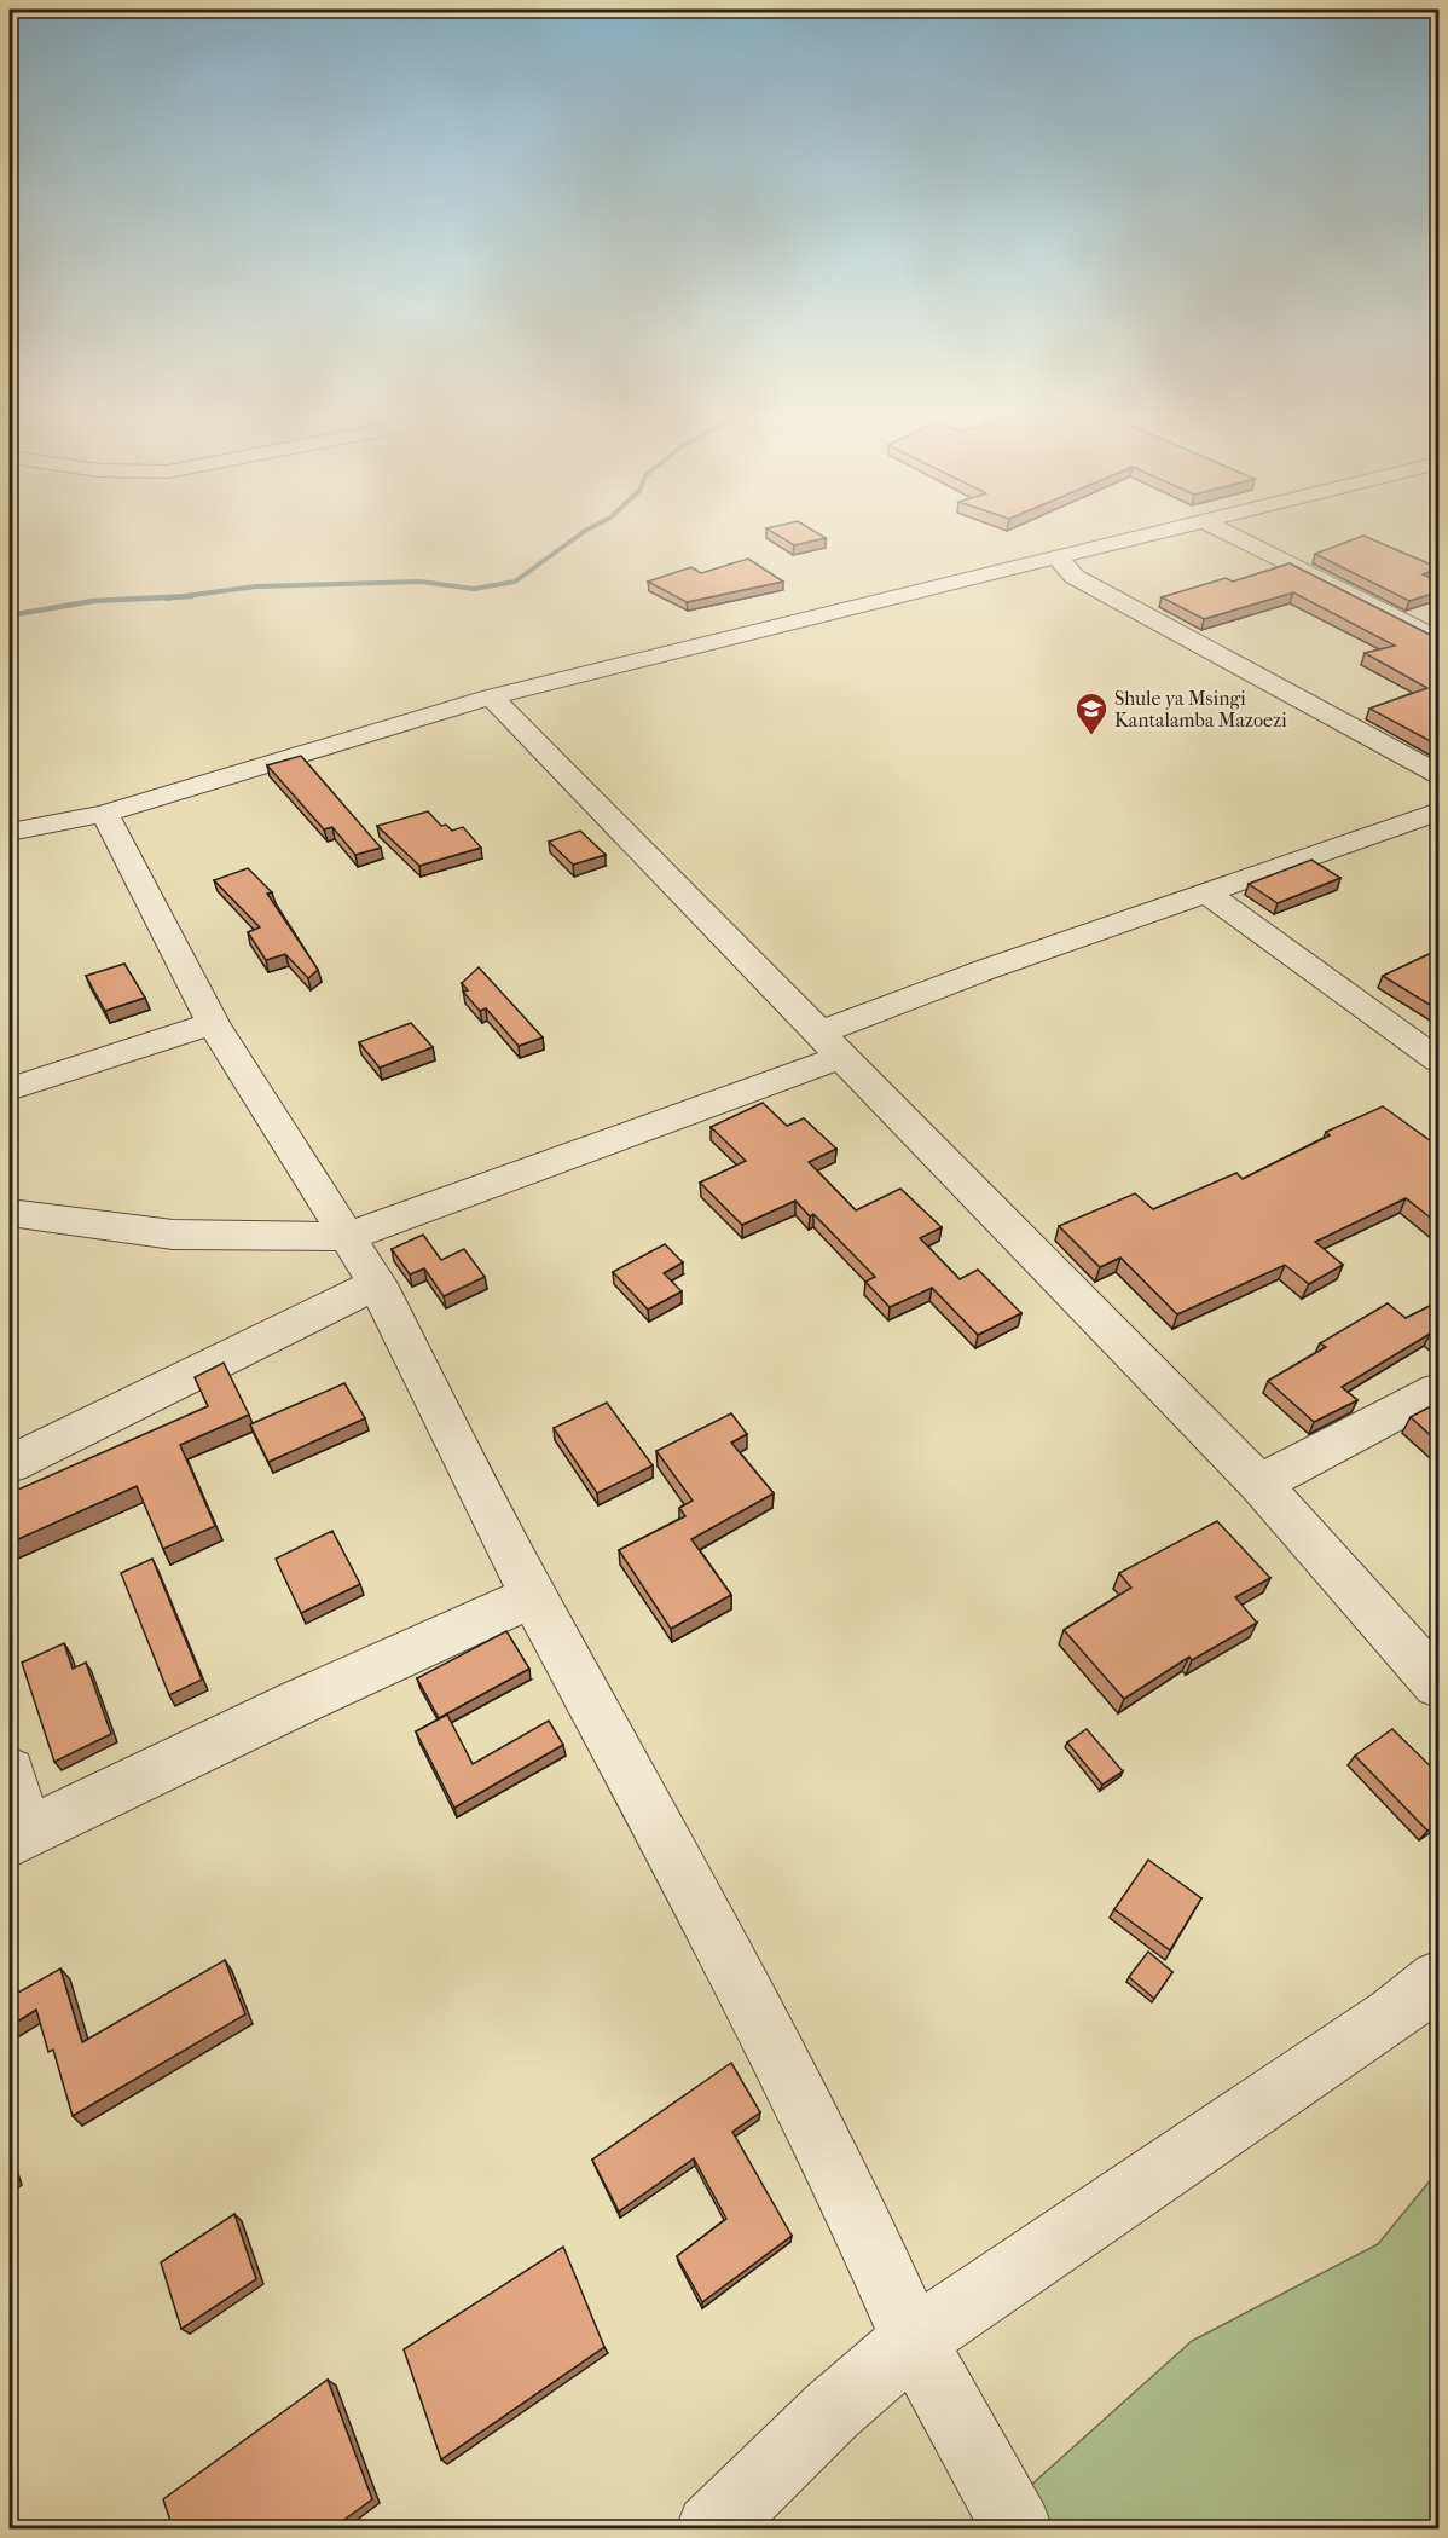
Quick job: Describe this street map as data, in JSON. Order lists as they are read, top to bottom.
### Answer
{
  "places": {
    "school or university": ["Shule ya Msingi Kantalamba Mazoezi"]
  }
}
